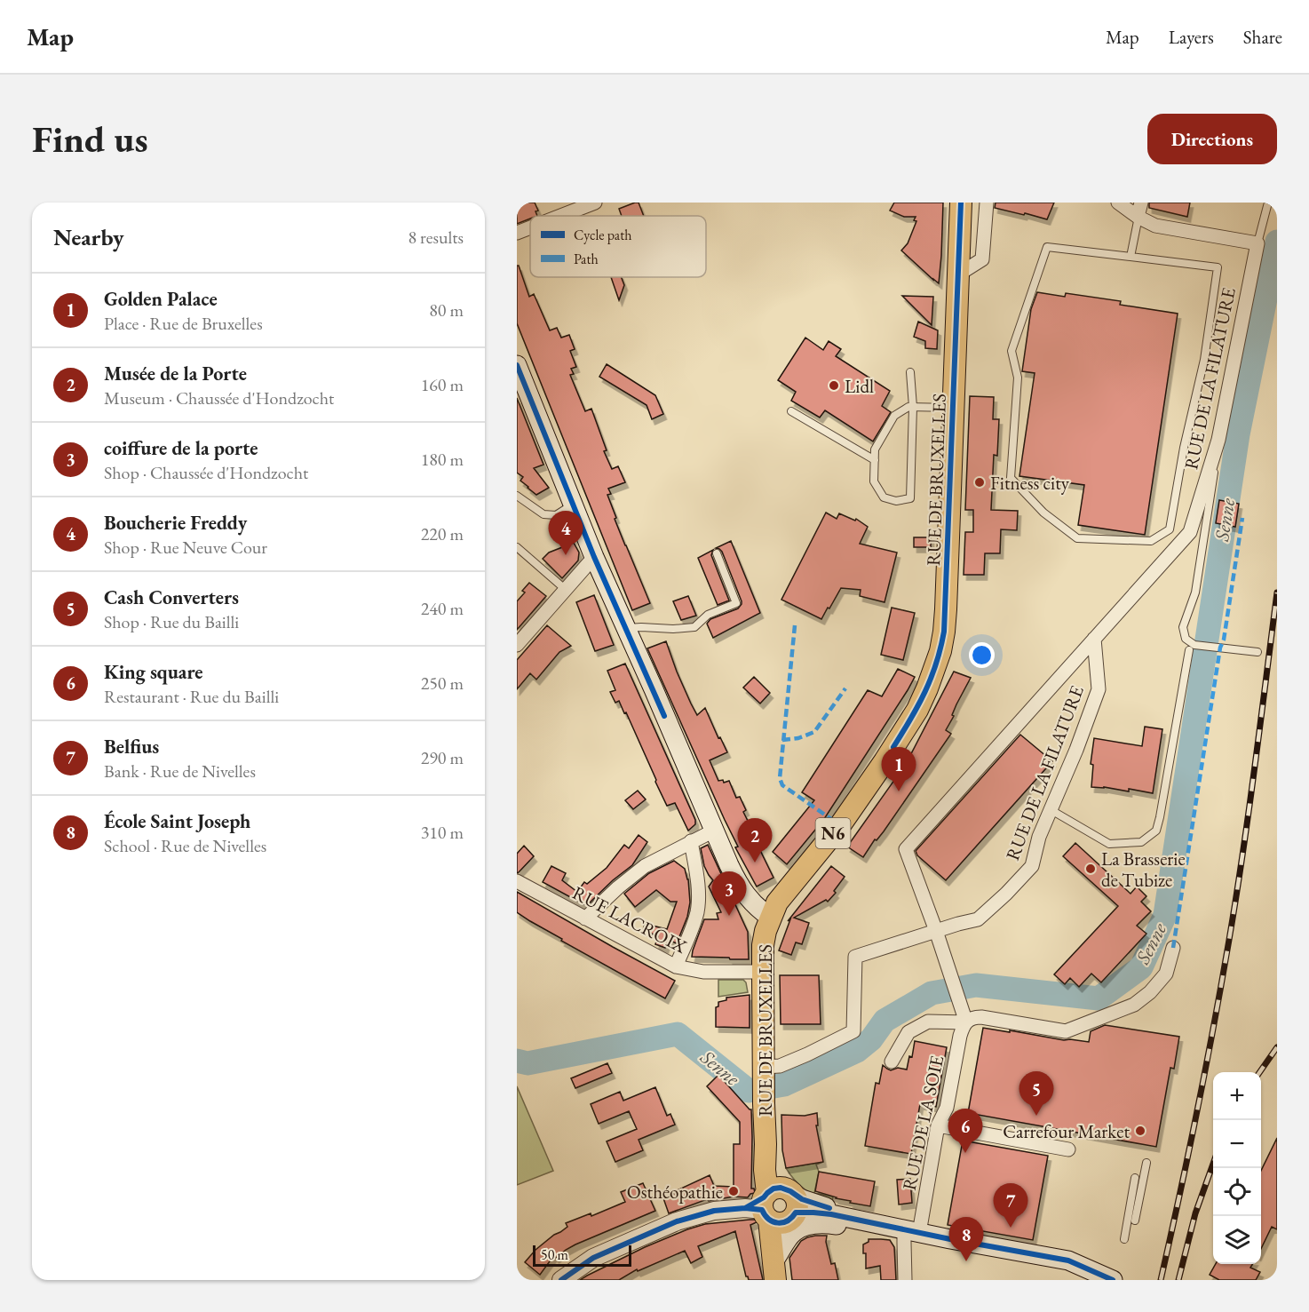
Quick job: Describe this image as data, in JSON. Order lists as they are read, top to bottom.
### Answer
{
  "streets": {
    "main road": ["RUE DE BRUXELLES", "N6"],
    "street": ["RUE DE LA FILATURE", "RUE LACROIX", "RUE DE LA SOIE"]
  },
  "crossings": [
    ["RUE DE LA FILATURE", "RUE DE BRUXELLES"],
    ["RUE DE BRUXELLES", "RUE LACROIX"]
  ],
  "water": ["Senne"],
  "places": [
    "Lidl",
    "Fitness city",
    "La Brasserie de Tubize",
    "Carrefour Market",
    "Osthéopathie"
  ],
  "legend": ["Cycle path", "Path"],
  "scale_bar": "50 m",
  "page": {
    "header": "Map",
    "nav": ["Map", "Layers", "Share"],
    "buttons": "Directions",
    "title": "Find us",
    "heading": ["Nearby", "8 results"],
    "list": [
      {
        "mark": "1",
        "name": "Golden Palace",
        "note": "Place · Rue de Bruxelles",
        "value": "80 m"
      },
      {
        "mark": "2",
        "name": "Musée de la Porte",
        "note": "Museum · Chaussée d'Hondzocht",
        "value": "160 m"
      },
      {
        "mark": "3",
        "name": "coiffure de la porte",
        "note": "Shop · Chaussée d'Hondzocht",
        "value": "180 m"
      },
      {
        "mark": "4",
        "name": "Boucherie Freddy",
        "note": "Shop · Rue Neuve Cour",
        "value": "220 m"
      },
      {
        "mark": "5",
        "name": "Cash Converters",
        "note": "Shop · Rue du Bailli",
        "value": "240 m"
      },
      {
        "mark": "6",
        "name": "King square",
        "note": "Restaurant · Rue du Bailli",
        "value": "250 m"
      },
      {
        "mark": "7",
        "name": "Belfius",
        "note": "Bank · Rue de Nivelles",
        "value": "290 m"
      },
      {
        "mark": "8",
        "name": "École Saint Joseph",
        "note": "School · Rue de Nivelles",
        "value": "310 m"
      }
    ],
    "pins": [
      "4",
      "1",
      "2",
      "3",
      "5",
      "6",
      "7",
      "8"
    ],
    "map_buttons": ["+", "−"],
    "scale": "50 m"
  }
}
